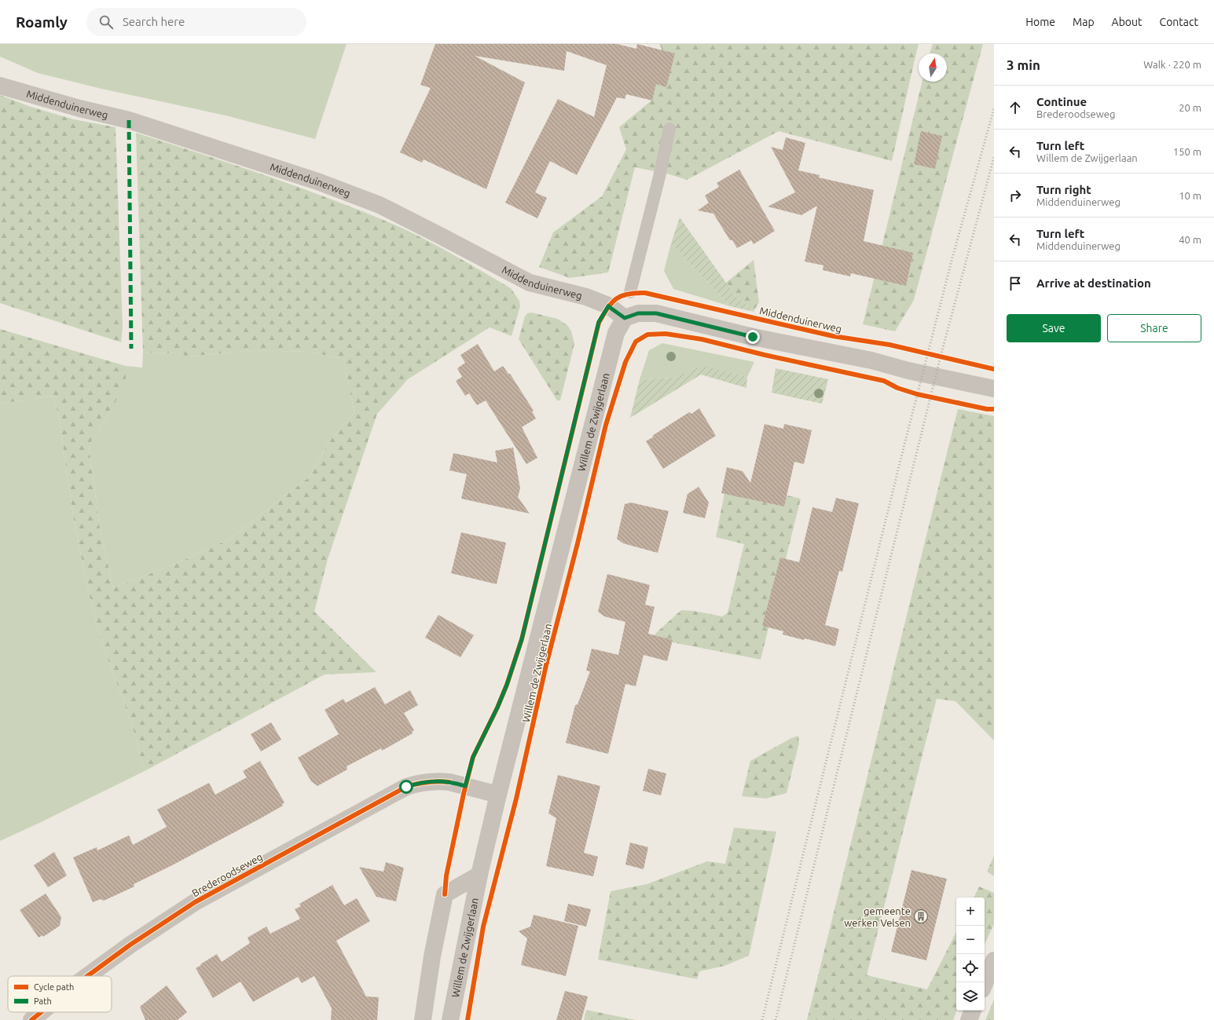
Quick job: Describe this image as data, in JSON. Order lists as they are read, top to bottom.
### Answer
{
  "streets": {
    "street": ["Middenduinerweg", "Willem de Zwijgerlaan", "Brederoodseweg"]
  },
  "crossings": [
    ["Middenduinerweg", "Willem de Zwijgerlaan"],
    ["Willem de Zwijgerlaan", "Brederoodseweg"]
  ],
  "places": {
    "building": ["gemeente werken Velsen"]
  },
  "legend": ["Cycle path", "Path"],
  "north": "top",
  "page": {
    "header": "Roamly",
    "search": "Search here",
    "nav": [
      "Home",
      "Map",
      "About",
      "Contact"
    ],
    "heading": ["3 min", "Walk · 220 m"],
    "list": [
      ["Continue", "Brederoodseweg", "20 m"],
      ["Turn left", "Willem de Zwijgerlaan", "150 m"],
      ["Turn right", "Middenduinerweg", "10 m"],
      ["Turn left", "Middenduinerweg", "40 m"],
      "Arrive at destination"
    ],
    "buttons": ["Save", "Share"],
    "map_buttons": ["+", "−"]
  }
}
